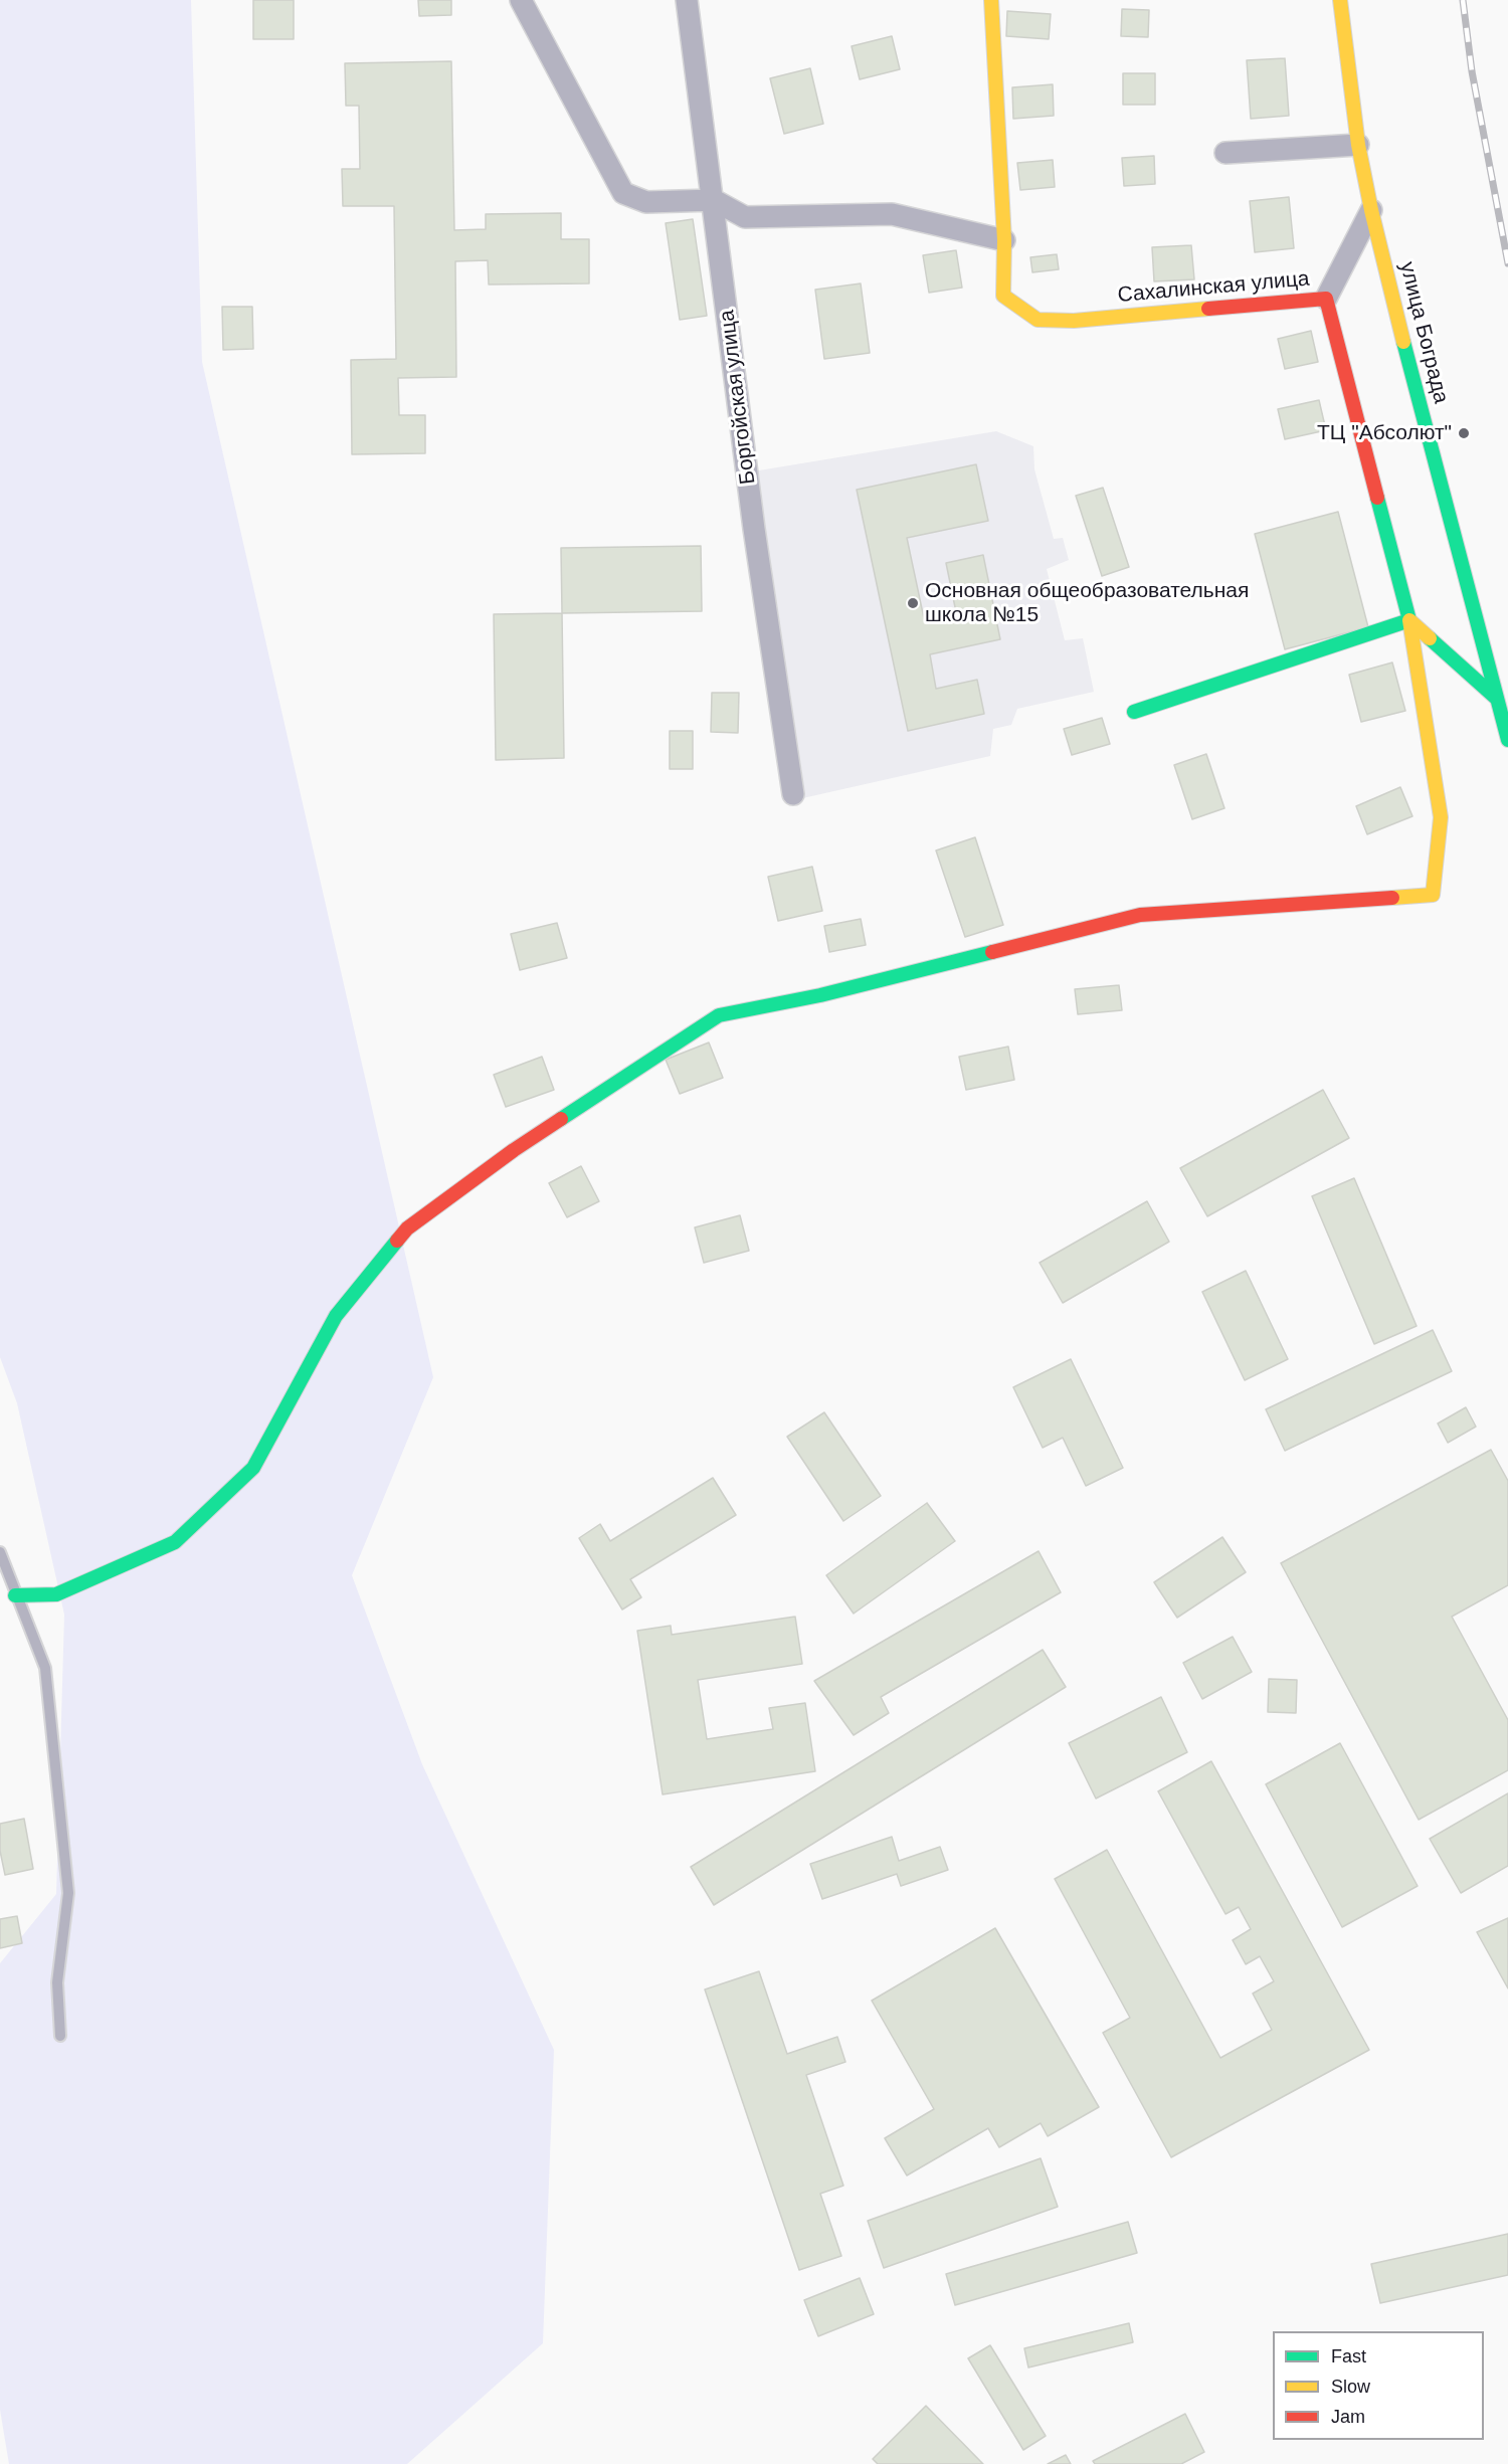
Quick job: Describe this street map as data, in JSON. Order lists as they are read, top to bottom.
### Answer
{
  "streets": {
    "street": ["Сахалинская улица", "улица Бограда", "Боргойская улица"]
  },
  "places": ["ТЦ \"Абсолют\"", "Основная общеобразовательная школа №15"],
  "legend": ["Fast", "Slow", "Jam"]
}
